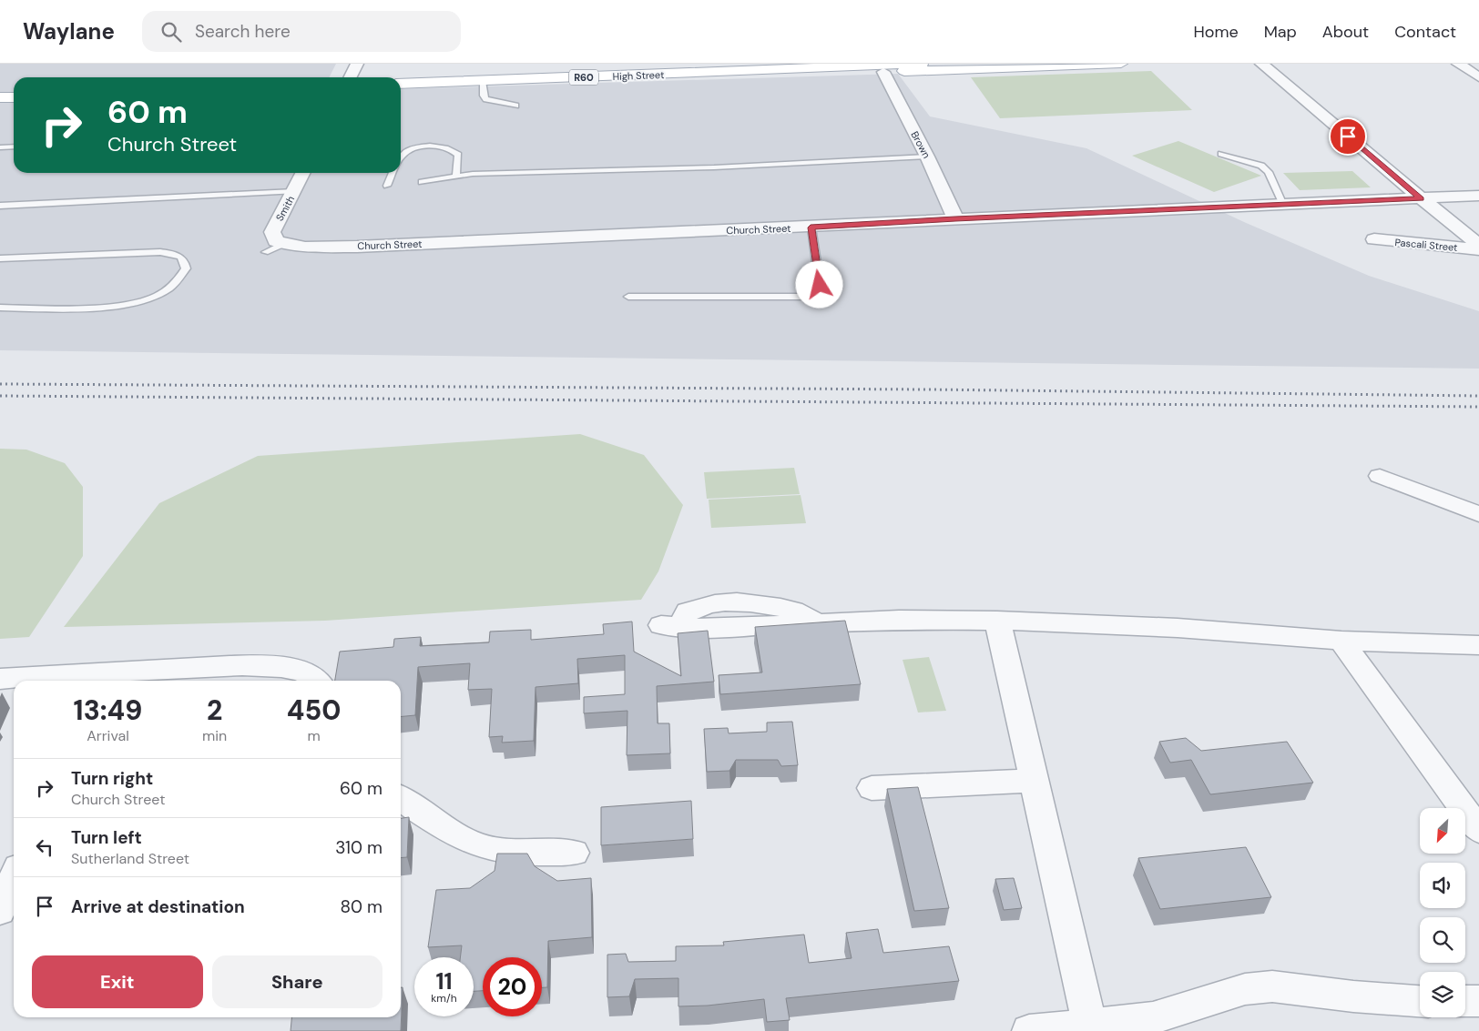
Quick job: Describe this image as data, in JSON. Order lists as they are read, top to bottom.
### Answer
{
  "streets": {
    "main road": ["High Street", "R60"],
    "street": [
      "Brown",
      "Smith",
      "Church Street",
      "Pascali Street"
    ]
  },
  "crossings": [
    ["High Street", "Brown"],
    ["Brown", "Church Street"],
    ["Smith", "Church Street"]
  ],
  "north": "bottom left",
  "page": {
    "header": "Waylane",
    "search": "Search here",
    "nav": [
      "Home",
      "Map",
      "About",
      "Contact"
    ],
    "turn": ["60 m", "Church Street"],
    "eta": [
      "13:49",
      "Arrival",
      "2",
      "min",
      "450",
      "m"
    ],
    "list": [
      {
        "name": "Turn right",
        "note": "Church Street",
        "value": "60 m"
      },
      {
        "name": "Turn left",
        "note": "Sutherland Street",
        "value": "310 m"
      },
      {
        "name": "Arrive at destination",
        "value": "80 m"
      }
    ],
    "buttons": ["Exit", "Share"],
    "speed": "11 km/h",
    "limit": "20"
  }
}
